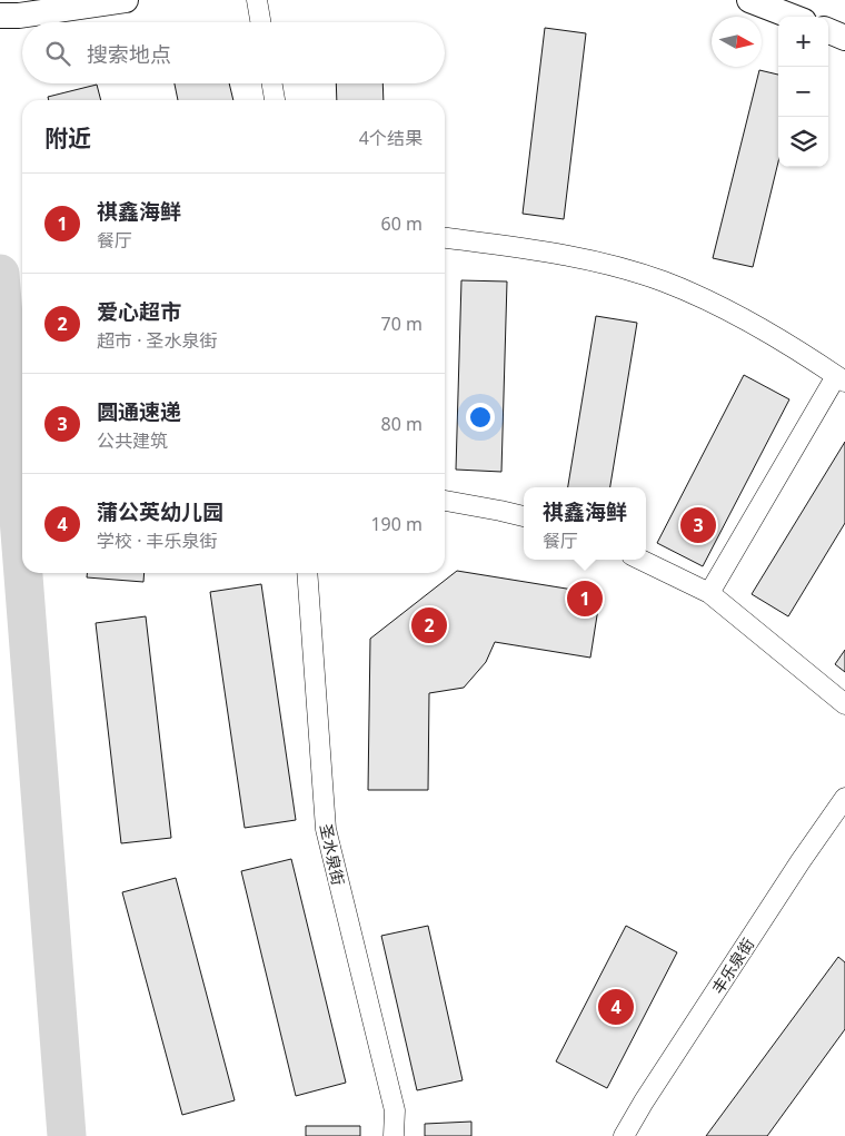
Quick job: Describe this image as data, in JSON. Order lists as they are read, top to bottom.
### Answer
{
  "streets": {
    "street": ["圣水泉街", "丰乐泉街"]
  },
  "north": "right",
  "page": {
    "map_buttons": ["+", "−"],
    "search": "搜索地点",
    "heading": ["附近", "4个结果"],
    "list": [
      {
        "mark": "1",
        "name": "祺鑫海鲜",
        "note": "餐厅",
        "value": "60 m"
      },
      {
        "mark": "2",
        "name": "爱心超市",
        "note": "超市 · 圣水泉街",
        "value": "70 m"
      },
      {
        "mark": "3",
        "name": "圆通速递",
        "note": "公共建筑",
        "value": "80 m"
      },
      {
        "mark": "4",
        "name": "蒲公英幼儿园",
        "note": "学校 · 丰乐泉街",
        "value": "190 m"
      }
    ],
    "popup": ["祺鑫海鲜", "餐厅"],
    "pins": [
      "3",
      "1",
      "2",
      "4"
    ]
  }
}
